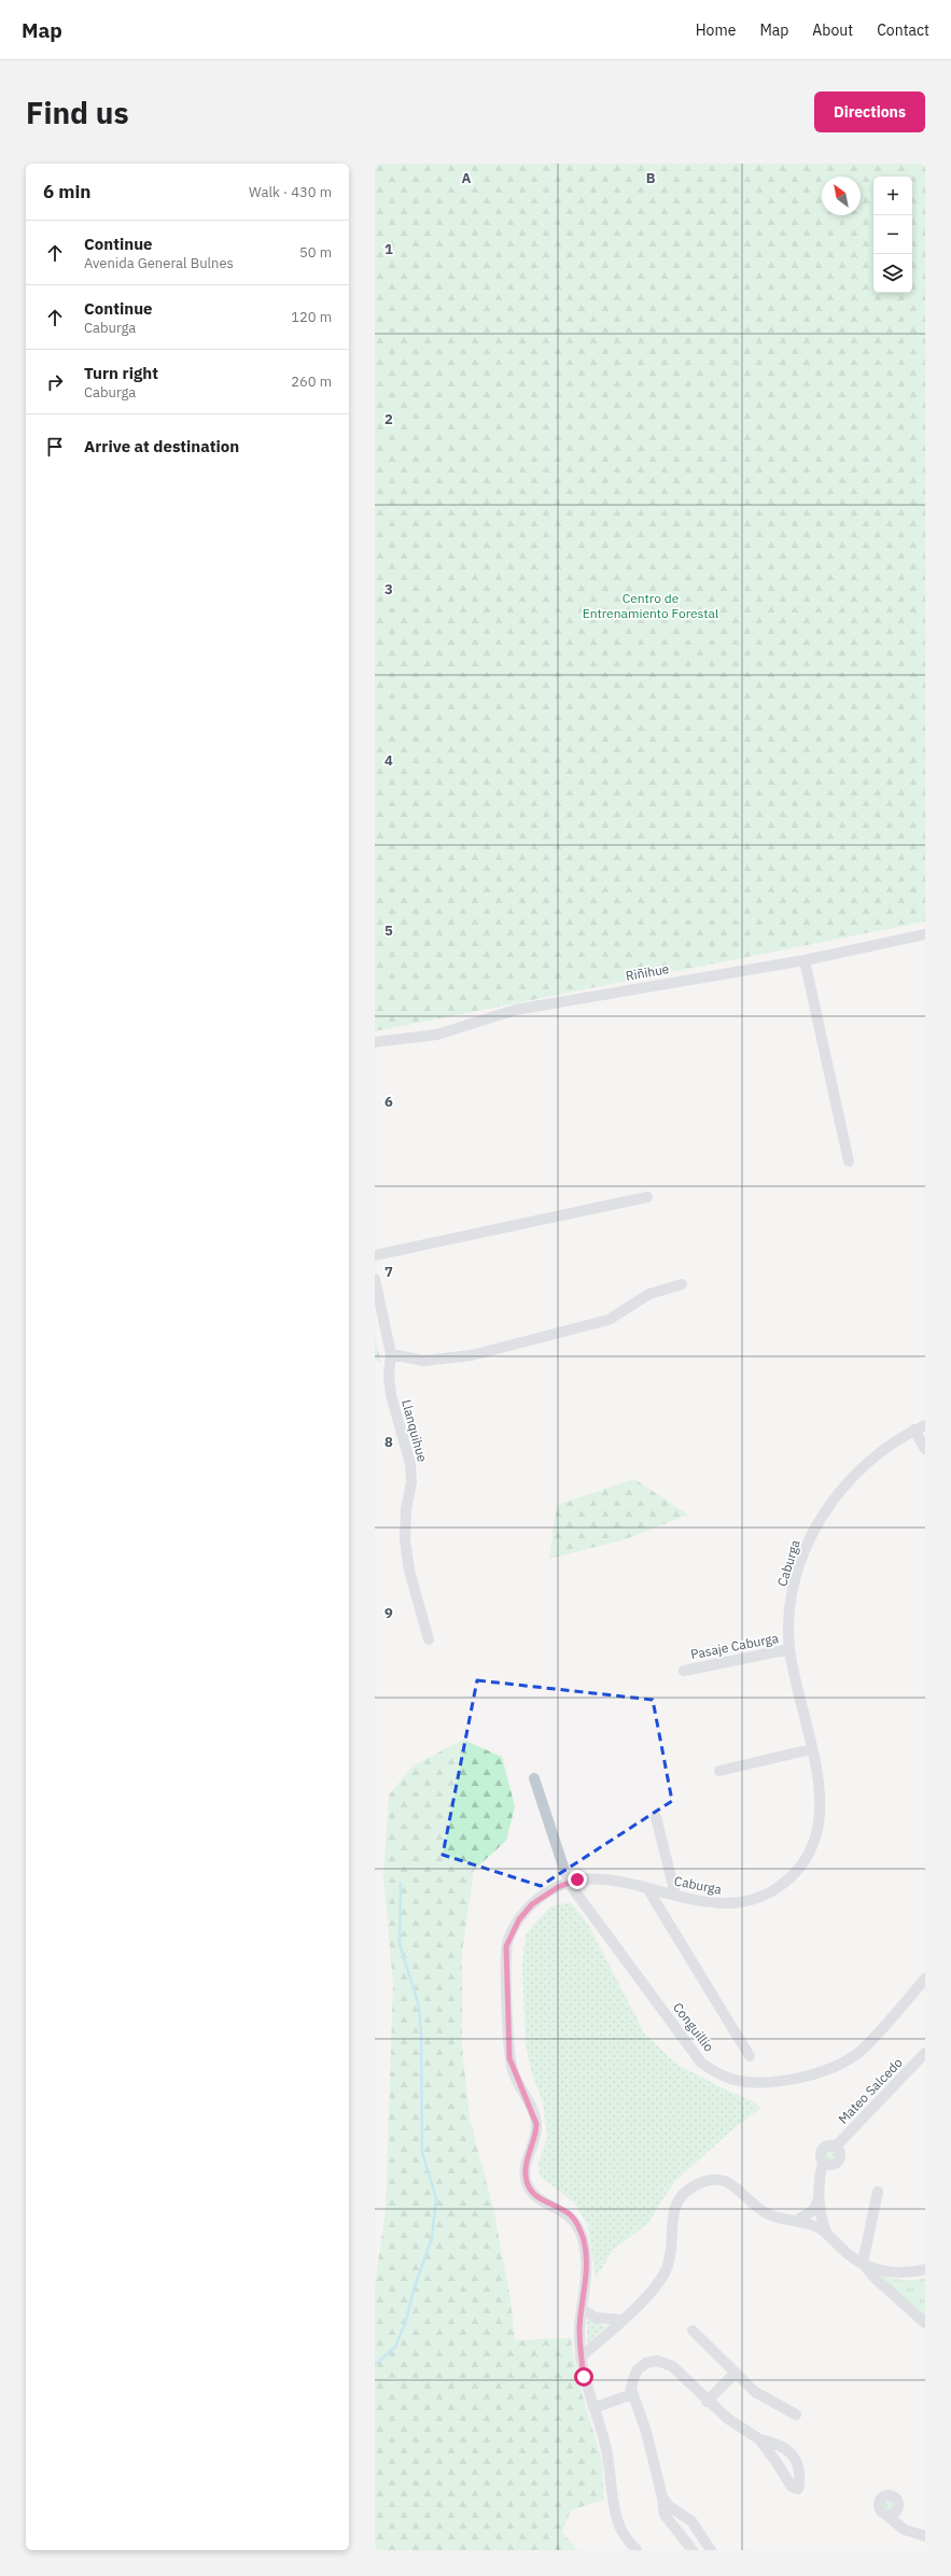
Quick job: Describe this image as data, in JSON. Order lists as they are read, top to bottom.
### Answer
{
  "streets": {
    "street": [
      "Riñihue",
      "Llanquihue",
      "Caburga",
      "Pasaje Caburga",
      "Conguillio",
      "Mateo Salcedo"
    ]
  },
  "crossings": [
    ["Caburga", "Pasaje Caburga"],
    ["Caburga", "Conguillio"]
  ],
  "parks": ["Centro de Entrenamiento Forestal"],
  "north": "top left",
  "page": {
    "header": "Map",
    "nav": [
      "Home",
      "Map",
      "About",
      "Contact"
    ],
    "buttons": "Directions",
    "title": "Find us",
    "heading": ["6 min", "Walk · 430 m"],
    "map_buttons": ["+", "−"],
    "list": [
      ["Continue", "Avenida General Bulnes", "50 m"],
      ["Continue", "Caburga", "120 m"],
      ["Turn right", "Caburga", "260 m"],
      "Arrive at destination"
    ]
  },
  "grid": {
    "columns": ["A", "B"],
    "rows": [
      "1",
      "2",
      "3",
      "4",
      "5",
      "6",
      "7",
      "8",
      "9"
    ]
  }
}
